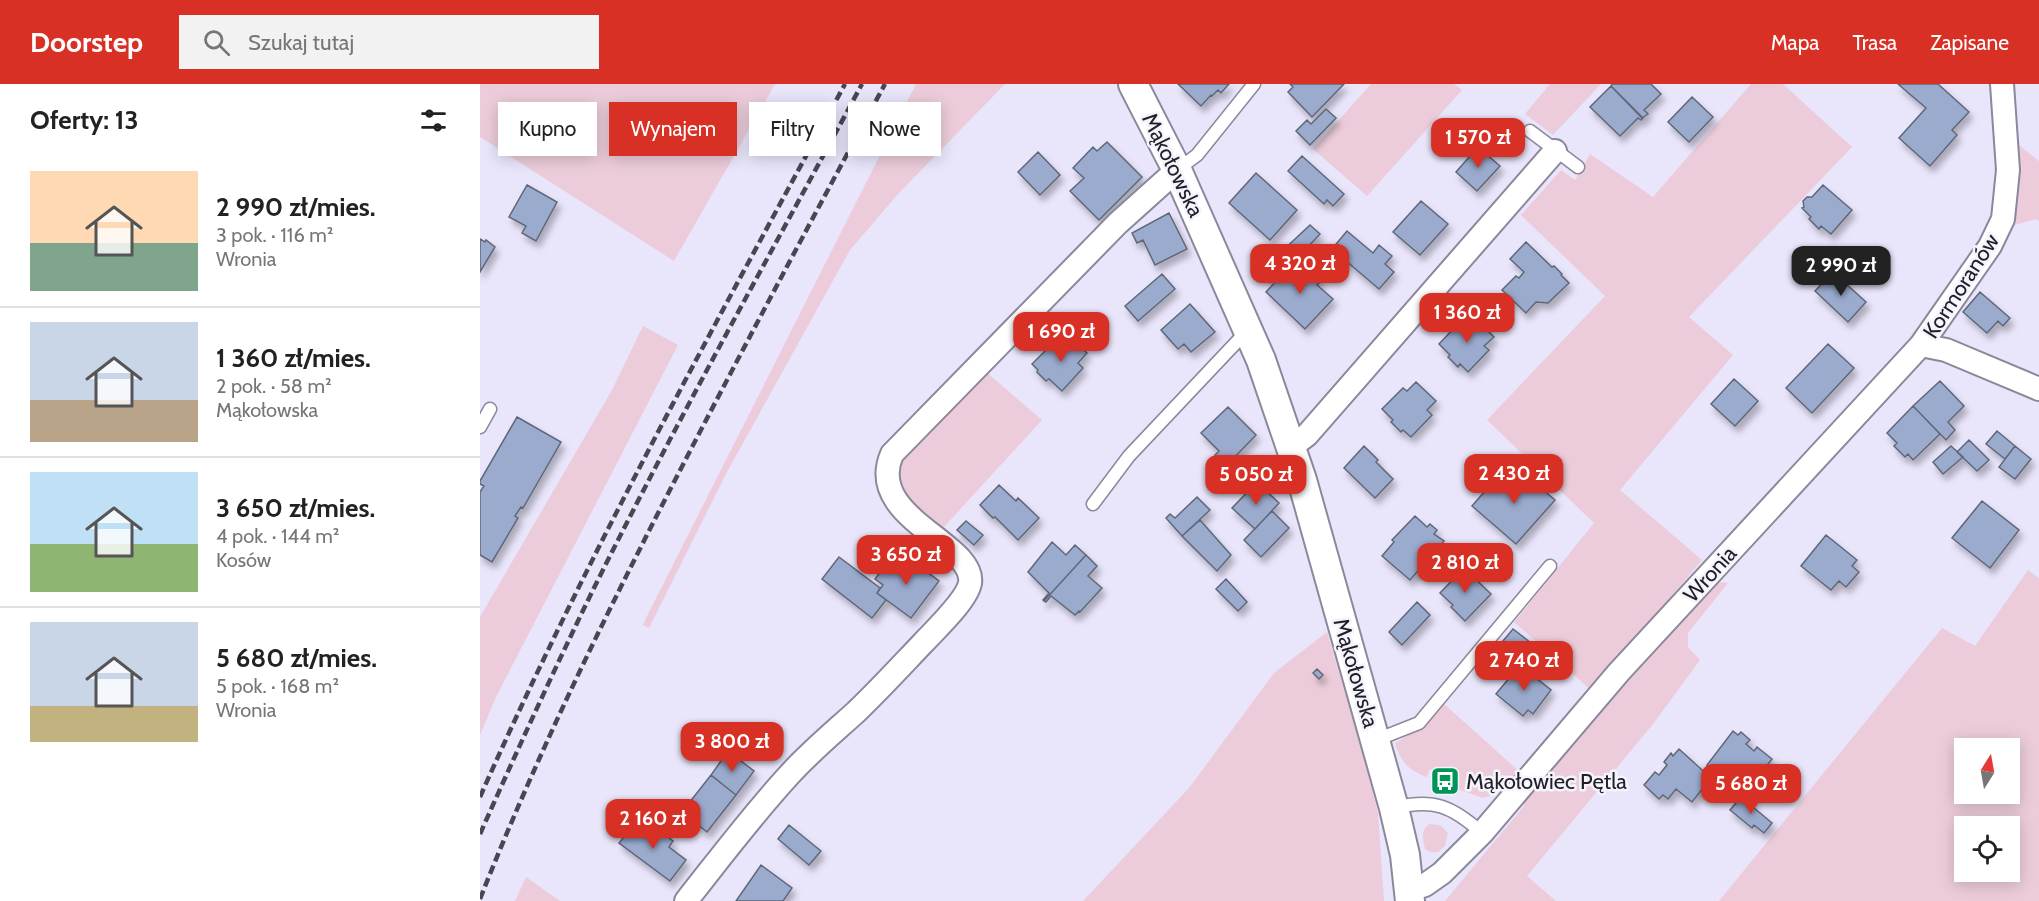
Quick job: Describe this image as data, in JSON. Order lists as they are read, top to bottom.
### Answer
{
  "streets": {
    "street": ["Mąkołowska", "Kormoranów", "Wronia"]
  },
  "crossings": [
    ["Mąkołowska", "Wronia"],
    ["Kormoranów", "Wronia"]
  ],
  "places": {
    "bus stop": ["Mąkołowiec Pętla"]
  },
  "north": "top",
  "page": {
    "header": "Doorstep",
    "search": "Szukaj tutaj",
    "nav": ["Mapa", "Trasa", "Zapisane"],
    "heading": "Oferty: 13",
    "chip": [
      "Kupno",
      "Wynajem",
      "Filtry",
      "Nowe"
    ],
    "price": [
      "1 570 zł",
      "4 320 zł",
      "2 990 zł",
      "1 360 zł",
      "1 690 zł",
      "2 430 zł",
      "5 050 zł",
      "3 650 zł",
      "2 810 zł",
      "2 740 zł",
      "3 800 zł",
      "5 680 zł",
      "2 160 zł"
    ],
    "list": [
      {
        "name": "2 990 zł/mies.",
        "note": "3 pok. · 116 m² · Wronia"
      },
      {
        "name": "1 360 zł/mies.",
        "note": "2 pok. · 58 m² · Mąkołowska"
      },
      {
        "name": "3 650 zł/mies.",
        "note": "4 pok. · 144 m² · Kosów"
      },
      {
        "name": "5 680 zł/mies.",
        "note": "5 pok. · 168 m² · Wronia"
      }
    ]
  }
}
